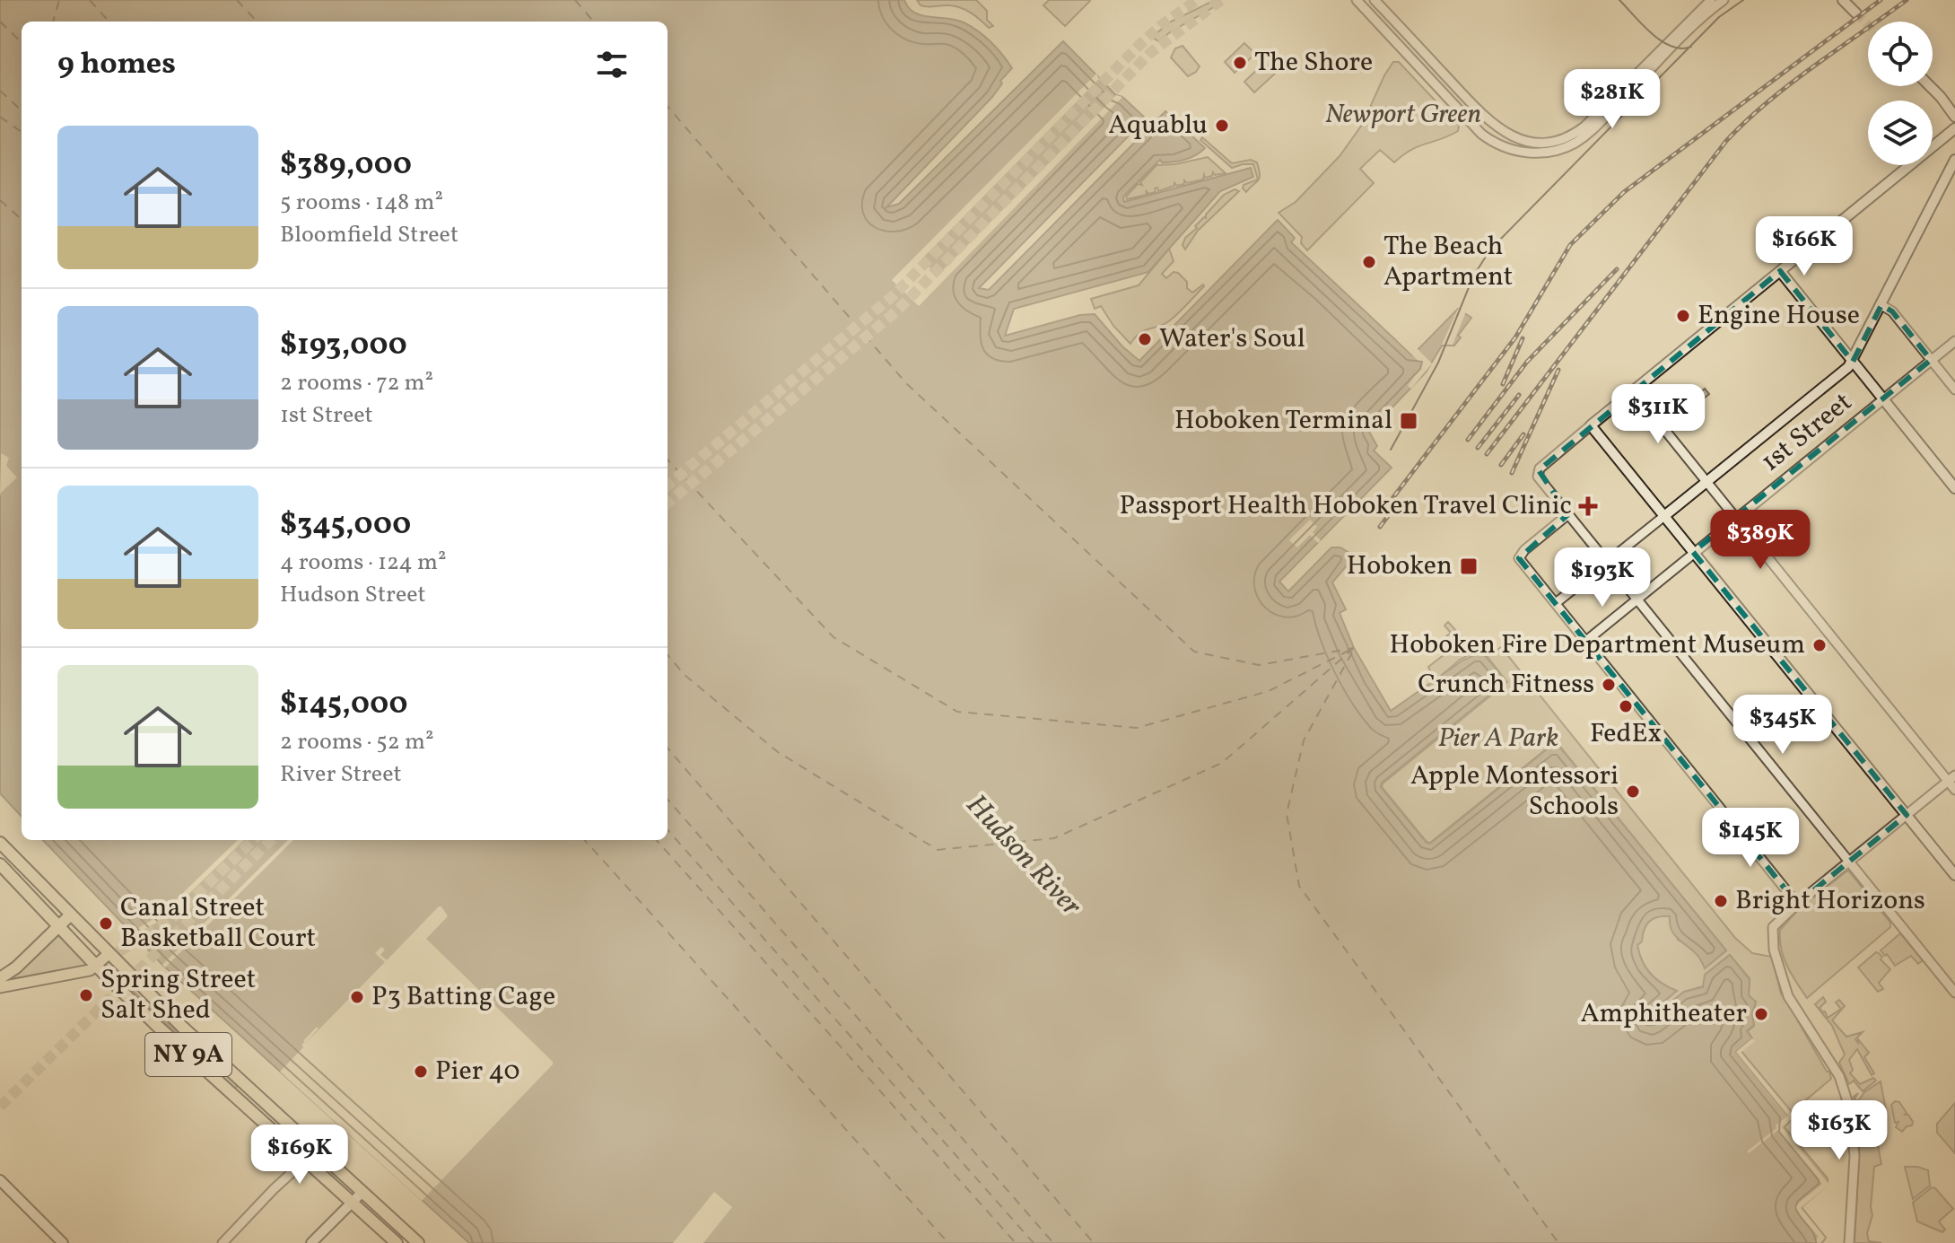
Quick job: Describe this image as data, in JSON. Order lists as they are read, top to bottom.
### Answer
{
  "streets": {
    "highway": ["NY 9A"],
    "street": ["1st Street"]
  },
  "water": ["Hudson River"],
  "parks": ["Newport Green", "Pier A Park"],
  "places": {
    "other": [
      "The Shore",
      "Aquablu",
      "The Beach Apartment",
      "Engine House",
      "Water's Soul",
      "Hoboken Fire Department Museum",
      "Crunch Fitness",
      "FedEx",
      "Apple Montessori Schools",
      "Bright Horizons",
      "Canal Street Basketball Court",
      "Spring Street Salt Shed",
      "P3 Batting Cage",
      "Amphitheater",
      "Pier 40"
    ],
    "transit": ["Hoboken Terminal", "Hoboken"],
    "health": ["Passport Health Hoboken Travel Clinic"]
  },
  "page": {
    "heading": "9 homes",
    "price": [
      "$281K",
      "$166K",
      "$311K",
      "$389K",
      "$193K",
      "$345K",
      "$145K",
      "$163K",
      "$169K"
    ],
    "list": [
      {
        "name": "$389,000",
        "note": "5 rooms · 148 m² · Bloomfield Street"
      },
      {
        "name": "$193,000",
        "note": "2 rooms · 72 m² · 1st Street"
      },
      {
        "name": "$345,000",
        "note": "4 rooms · 124 m² · Hudson Street"
      },
      {
        "name": "$145,000",
        "note": "2 rooms · 52 m² · River Street"
      }
    ]
  }
}
